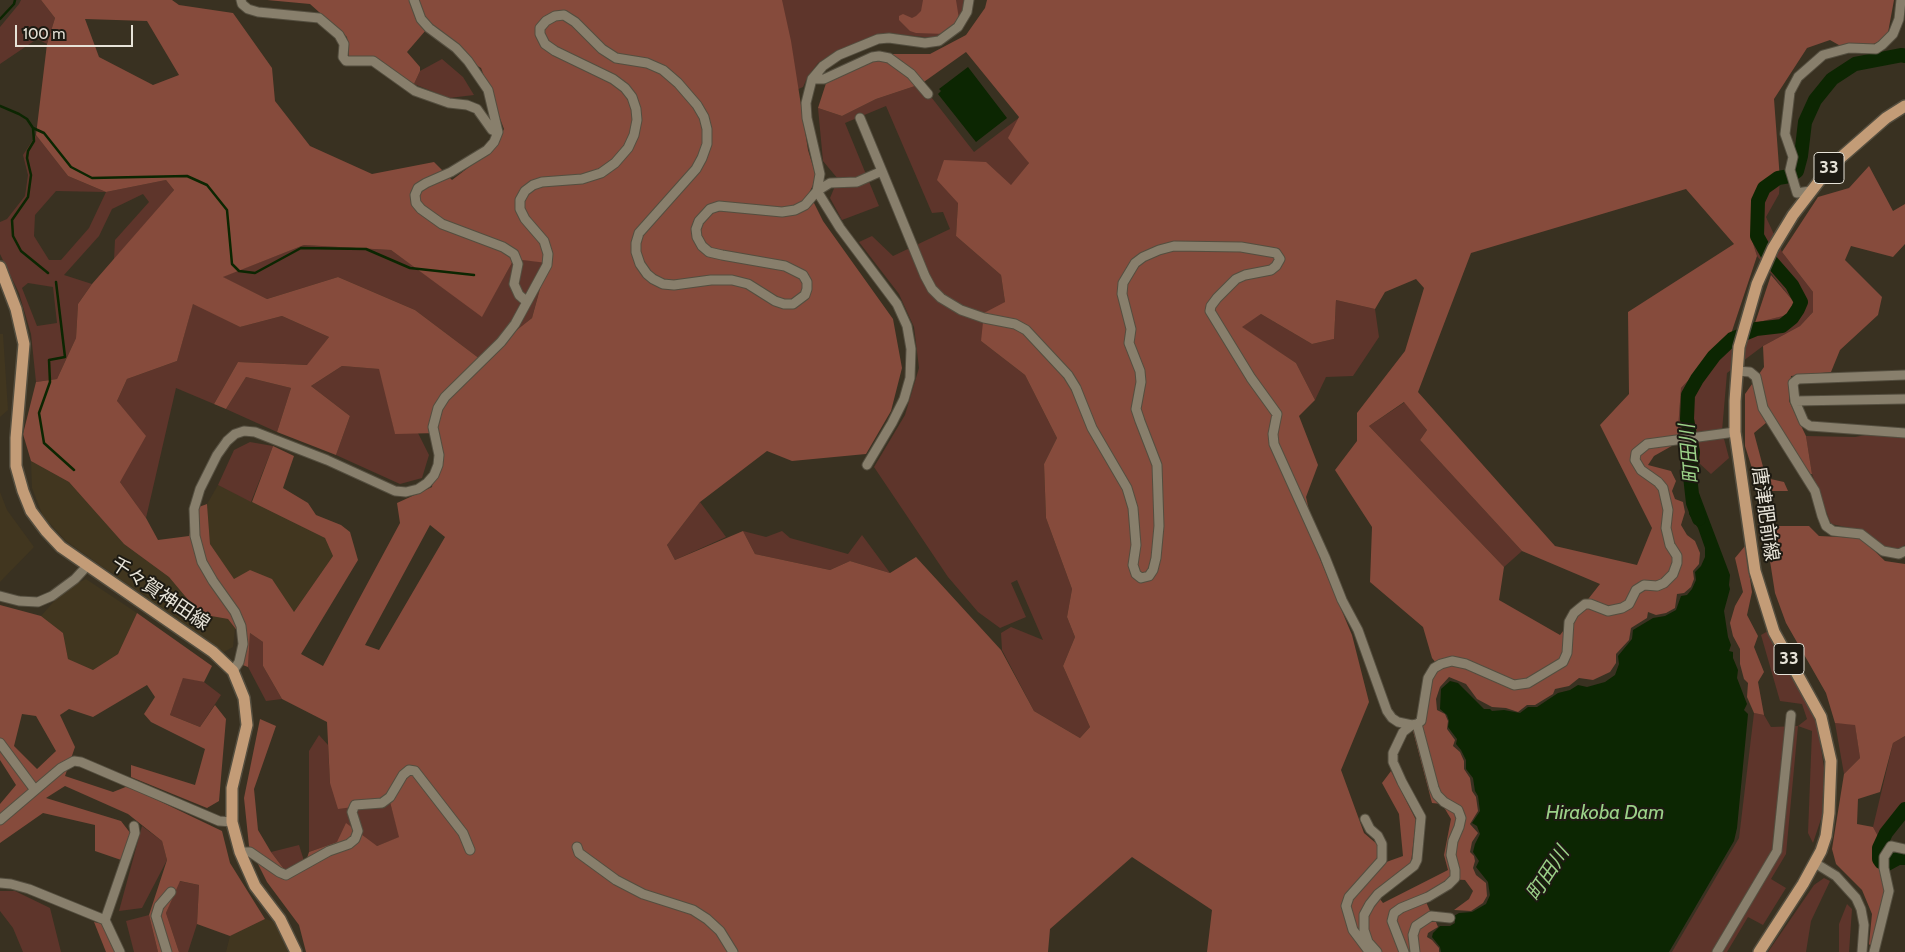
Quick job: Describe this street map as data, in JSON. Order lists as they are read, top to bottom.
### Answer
{
  "streets": {
    "main road": ["33", "唐津肥前線", "千々賀神田線"]
  },
  "water": ["町田川", "Hirakoba Dam"],
  "scale_bar": "100 m"
}
